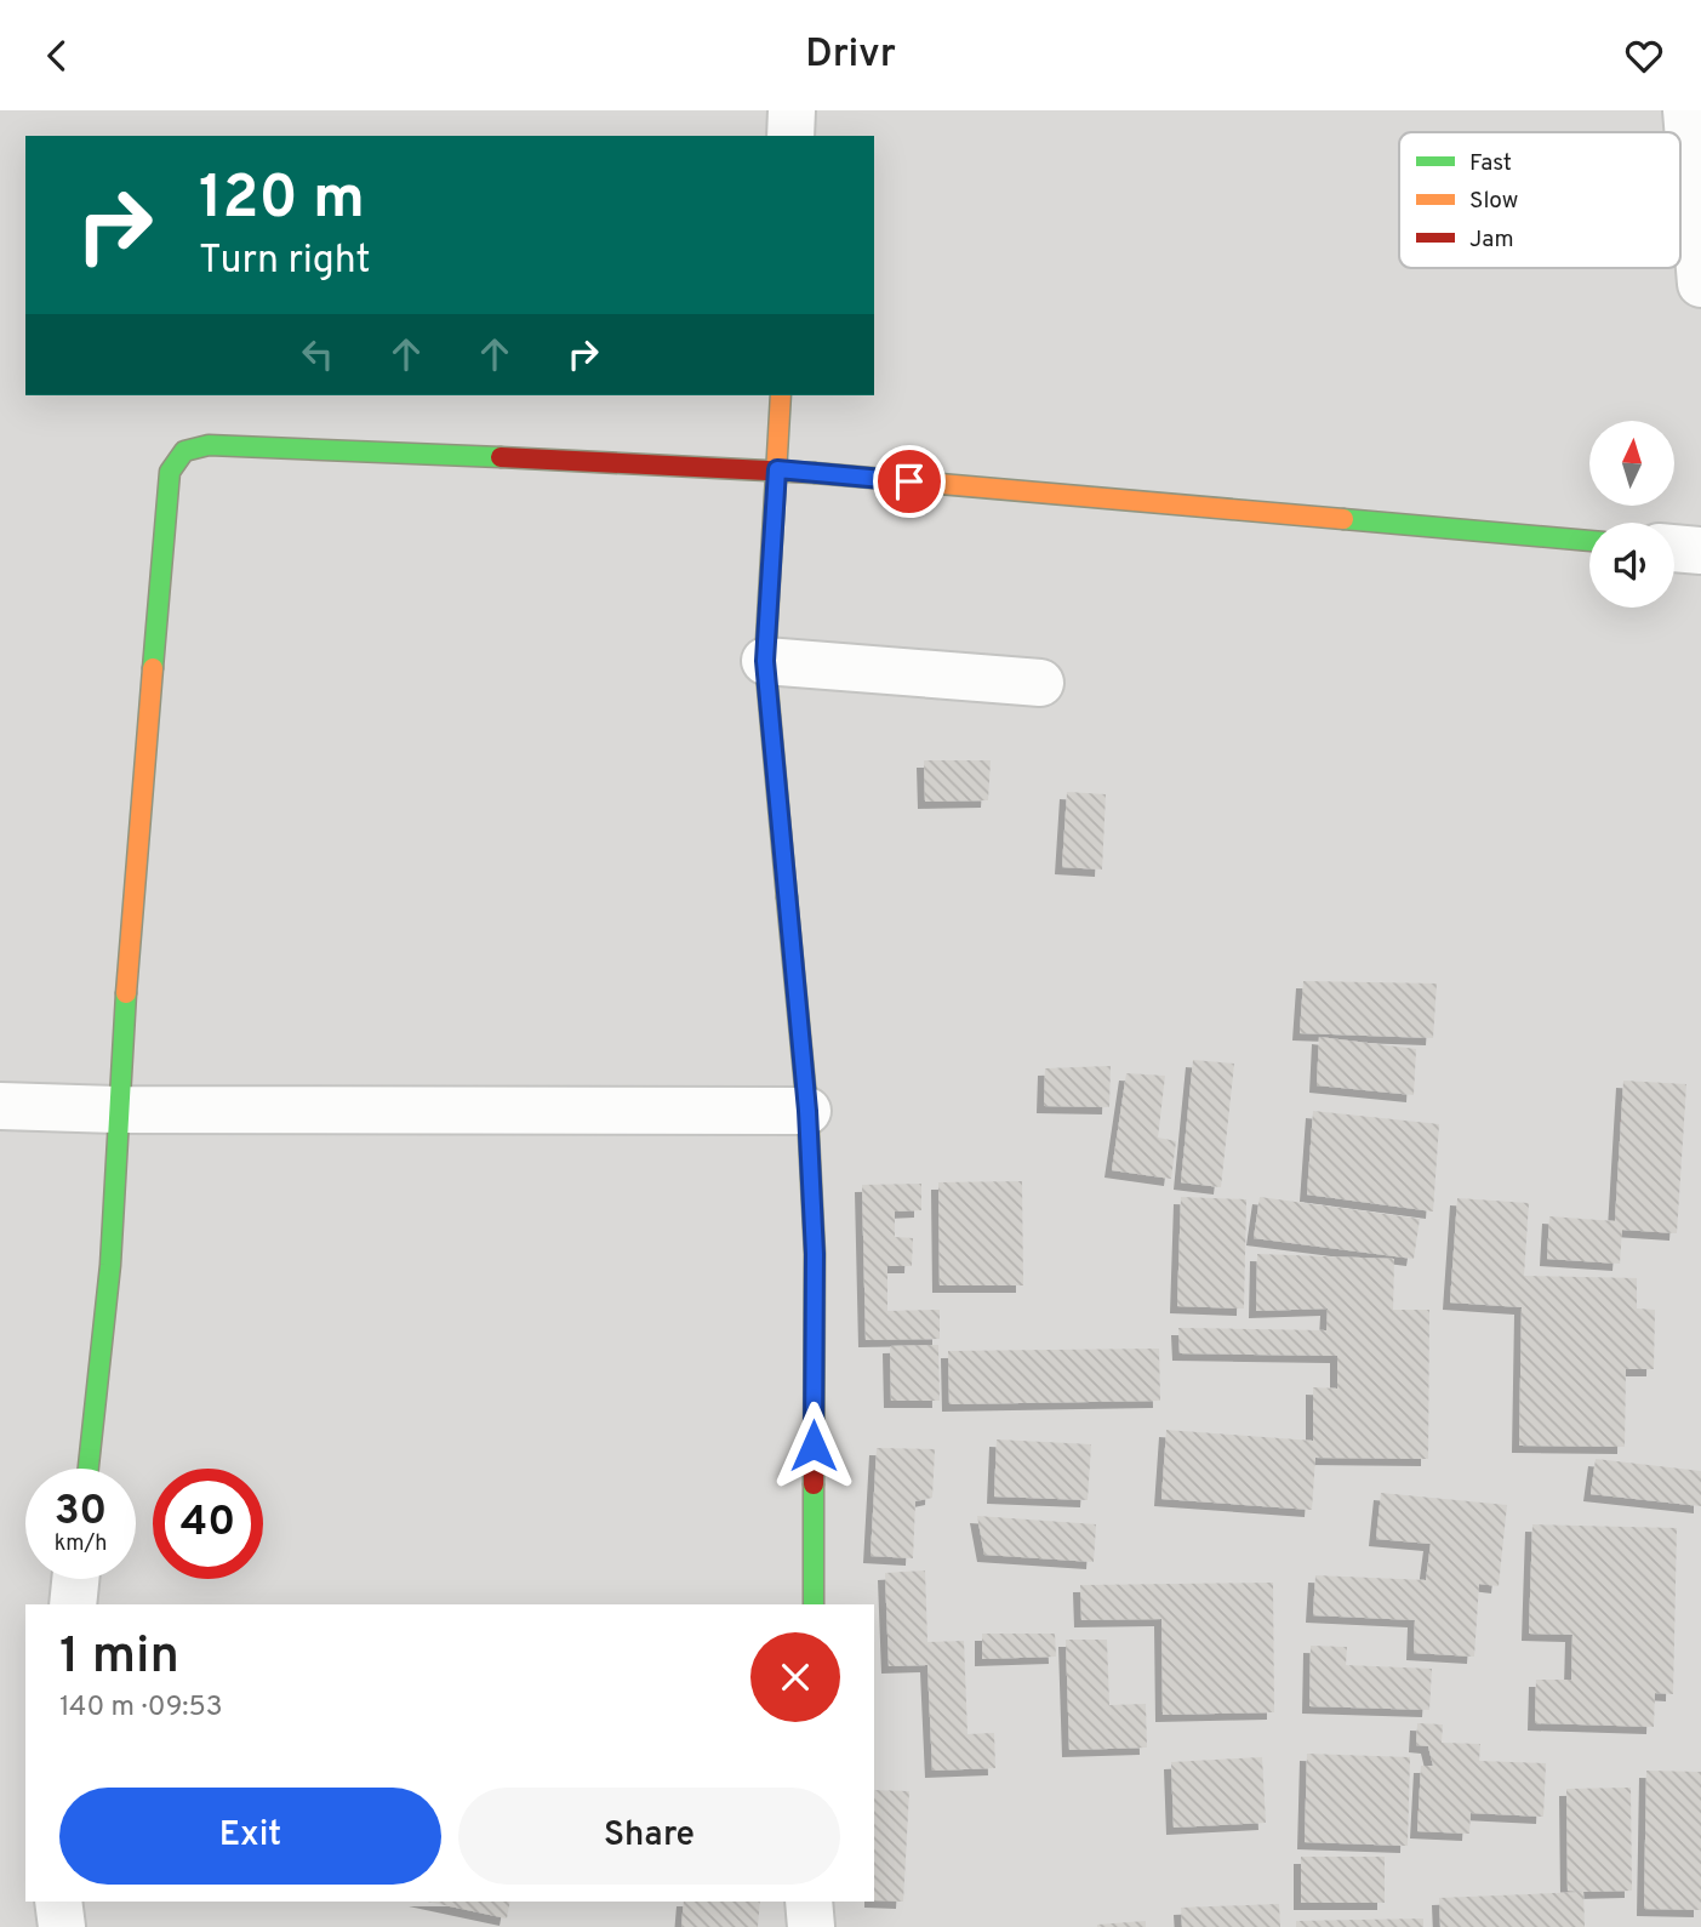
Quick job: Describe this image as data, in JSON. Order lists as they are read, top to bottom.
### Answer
{
  "legend": ["Fast", "Slow", "Jam"],
  "north": "top",
  "page": {
    "header": "Drivr",
    "turn": ["120 m", "Turn right"],
    "speed": "30 km/h",
    "limit": "40",
    "heading": ["1 min", "140 m · 09:53"],
    "buttons": ["Exit", "Share"]
  }
}
